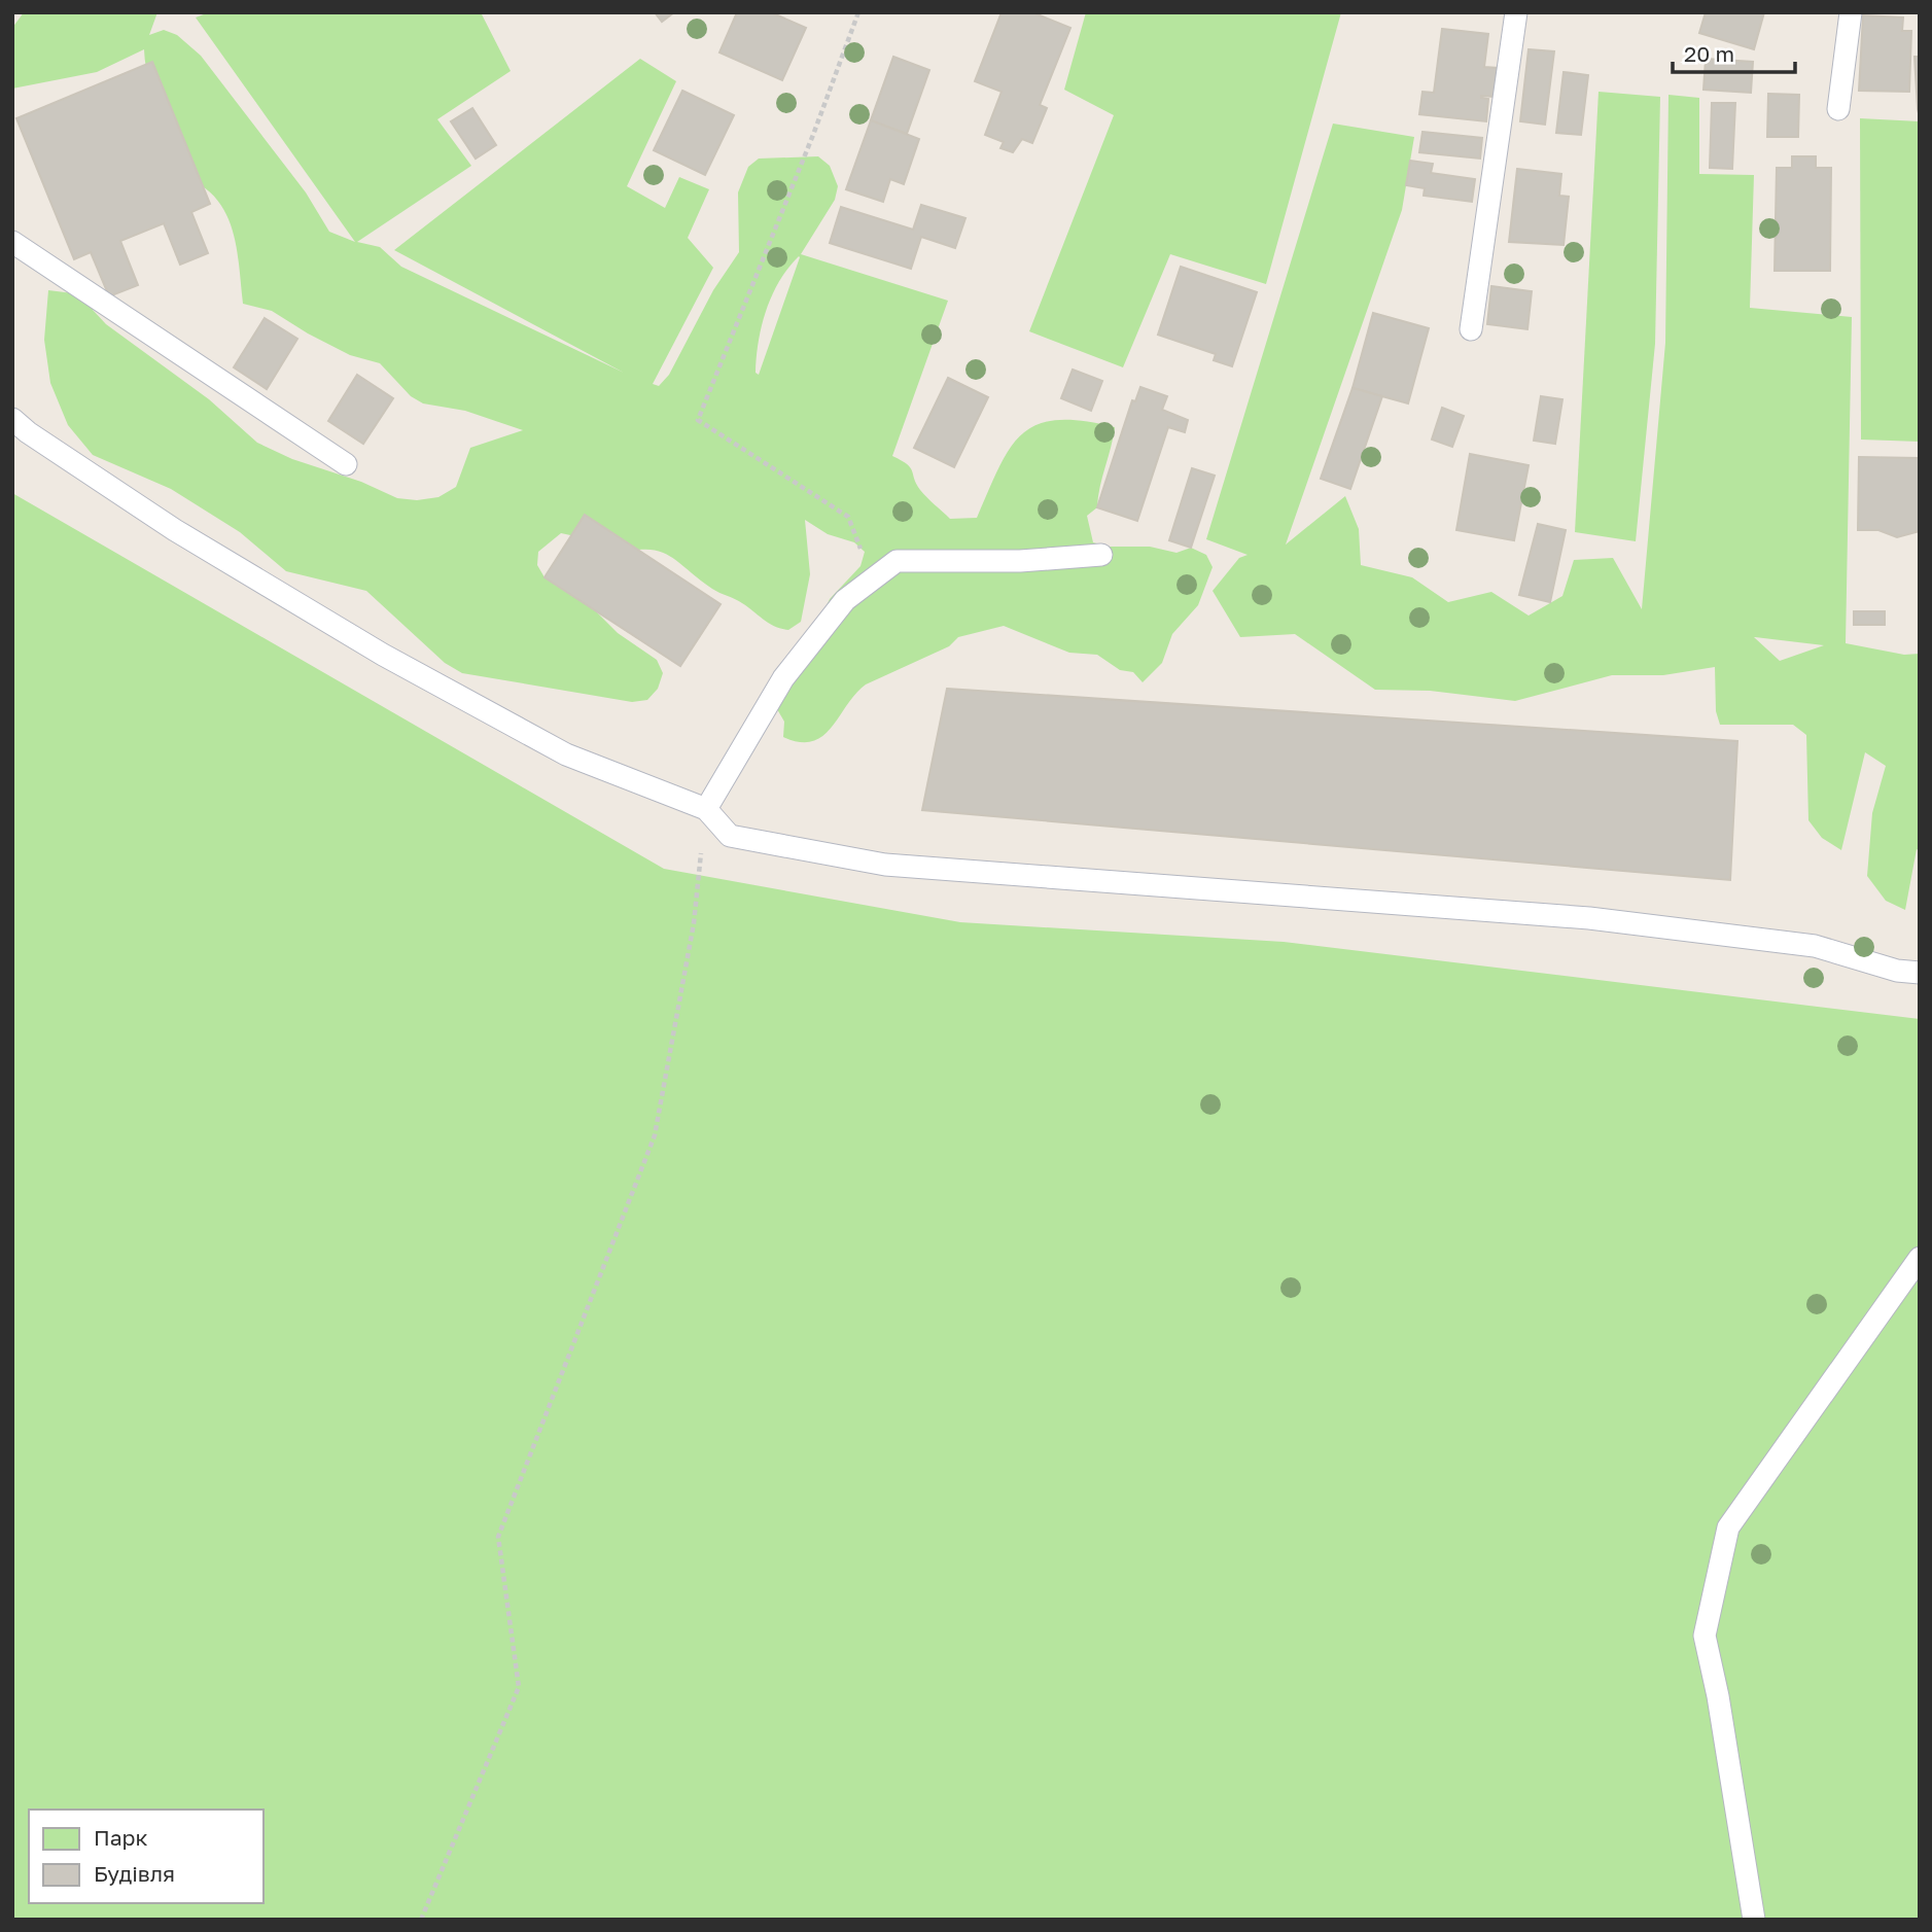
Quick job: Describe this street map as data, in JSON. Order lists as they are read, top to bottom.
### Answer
{
  "legend": ["Парк", "Будівля"],
  "scale_bar": "20 m"
}
